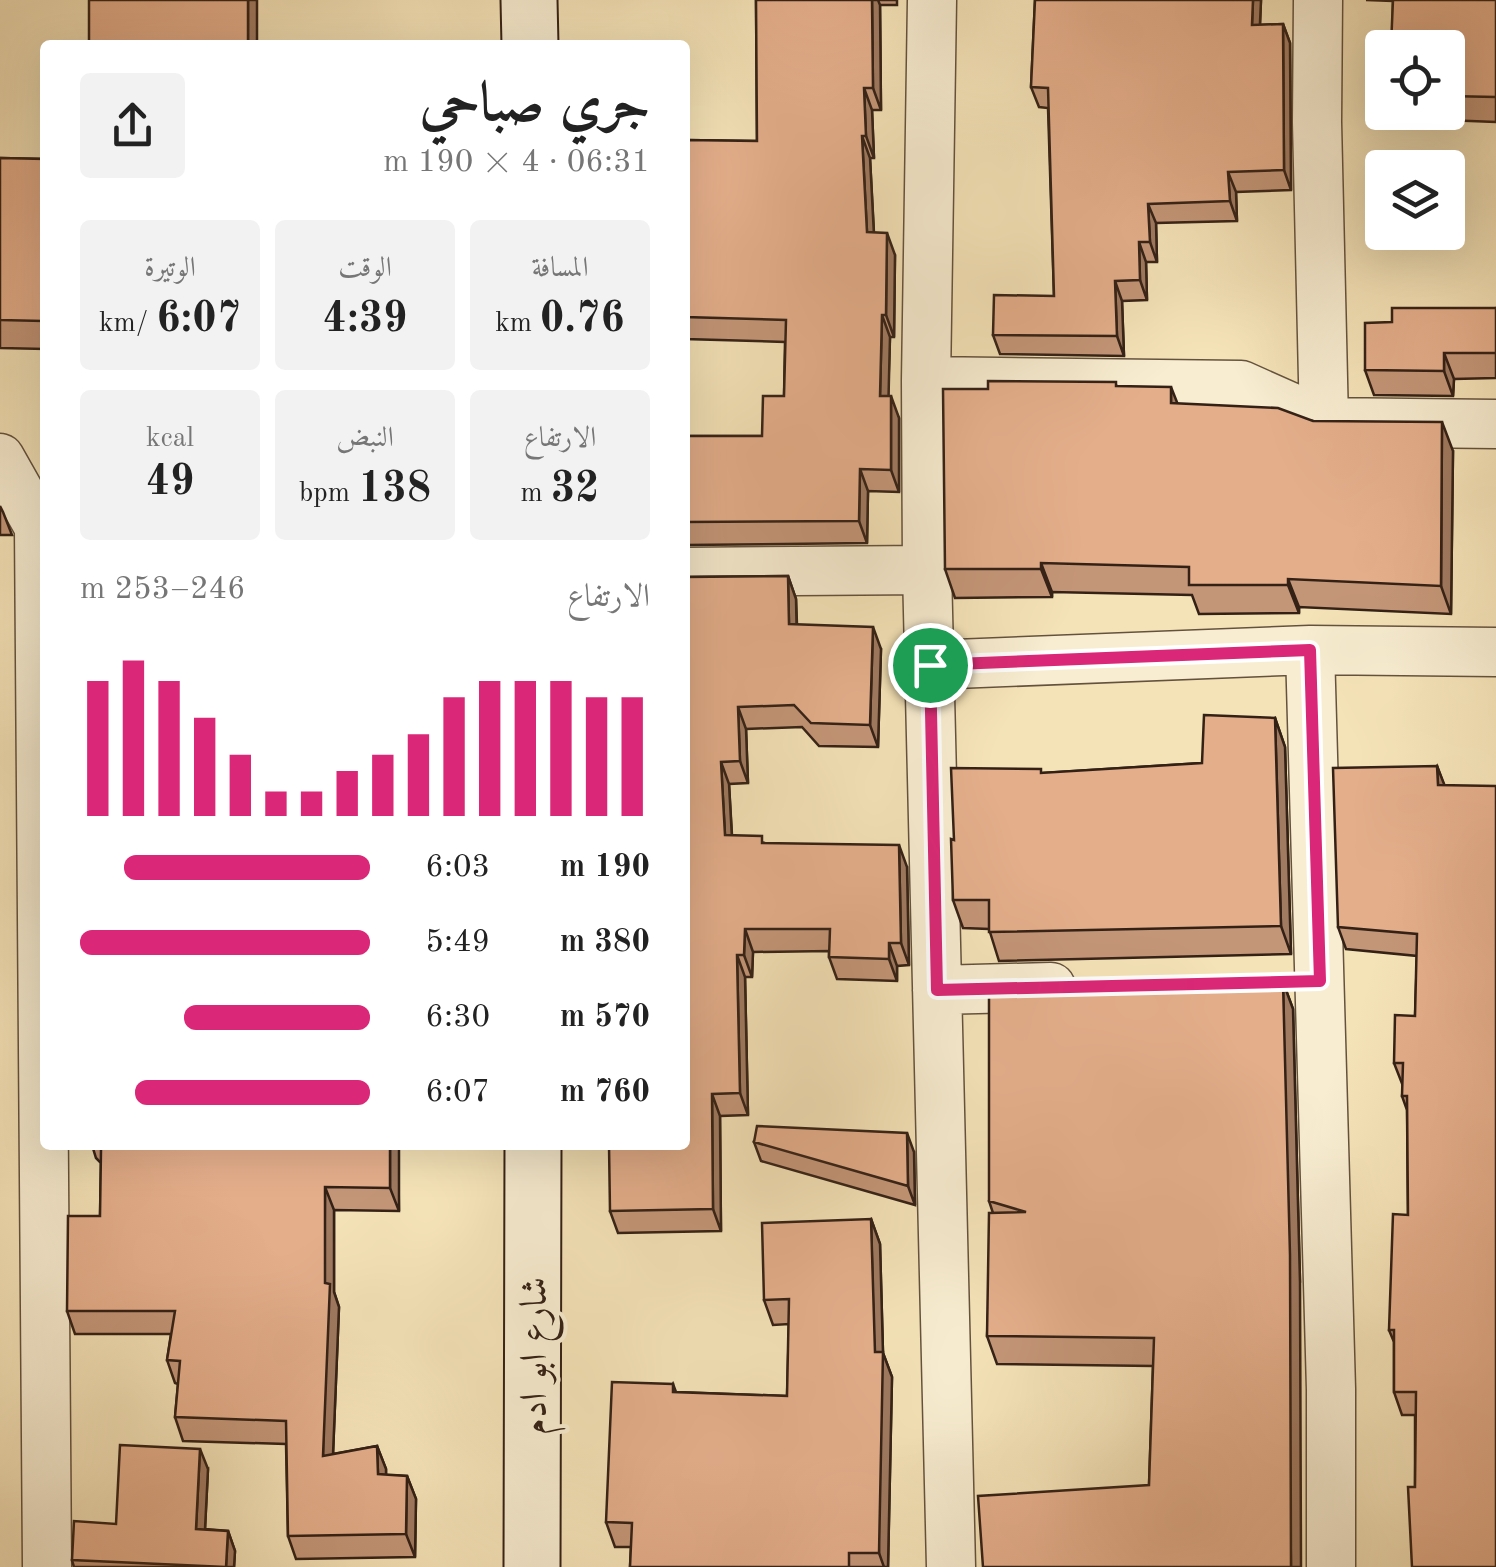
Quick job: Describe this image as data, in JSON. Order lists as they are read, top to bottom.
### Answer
{
  "streets": {
    "street": ["شارع ابو ادم"]
  },
  "page": {
    "heading": ["جري صباحي", "06:31 · 4 × 190 m"],
    "stats": [
      ["المسافة", "0.76 km"],
      ["الوقت", "4:39"],
      ["الوتيرة", "6:07 /km"],
      ["الارتفاع", "32 m"],
      ["النبض", "138 bpm"],
      ["kcal", "49"]
    ],
    "chart": ["الارتفاع", "246–253 m"],
    "list": [
      {
        "name": "190 m",
        "note": "6:03"
      },
      {
        "name": "380 m",
        "note": "5:49"
      },
      {
        "name": "570 m",
        "note": "6:30"
      },
      {
        "name": "760 m",
        "note": "6:07"
      }
    ]
  }
}
